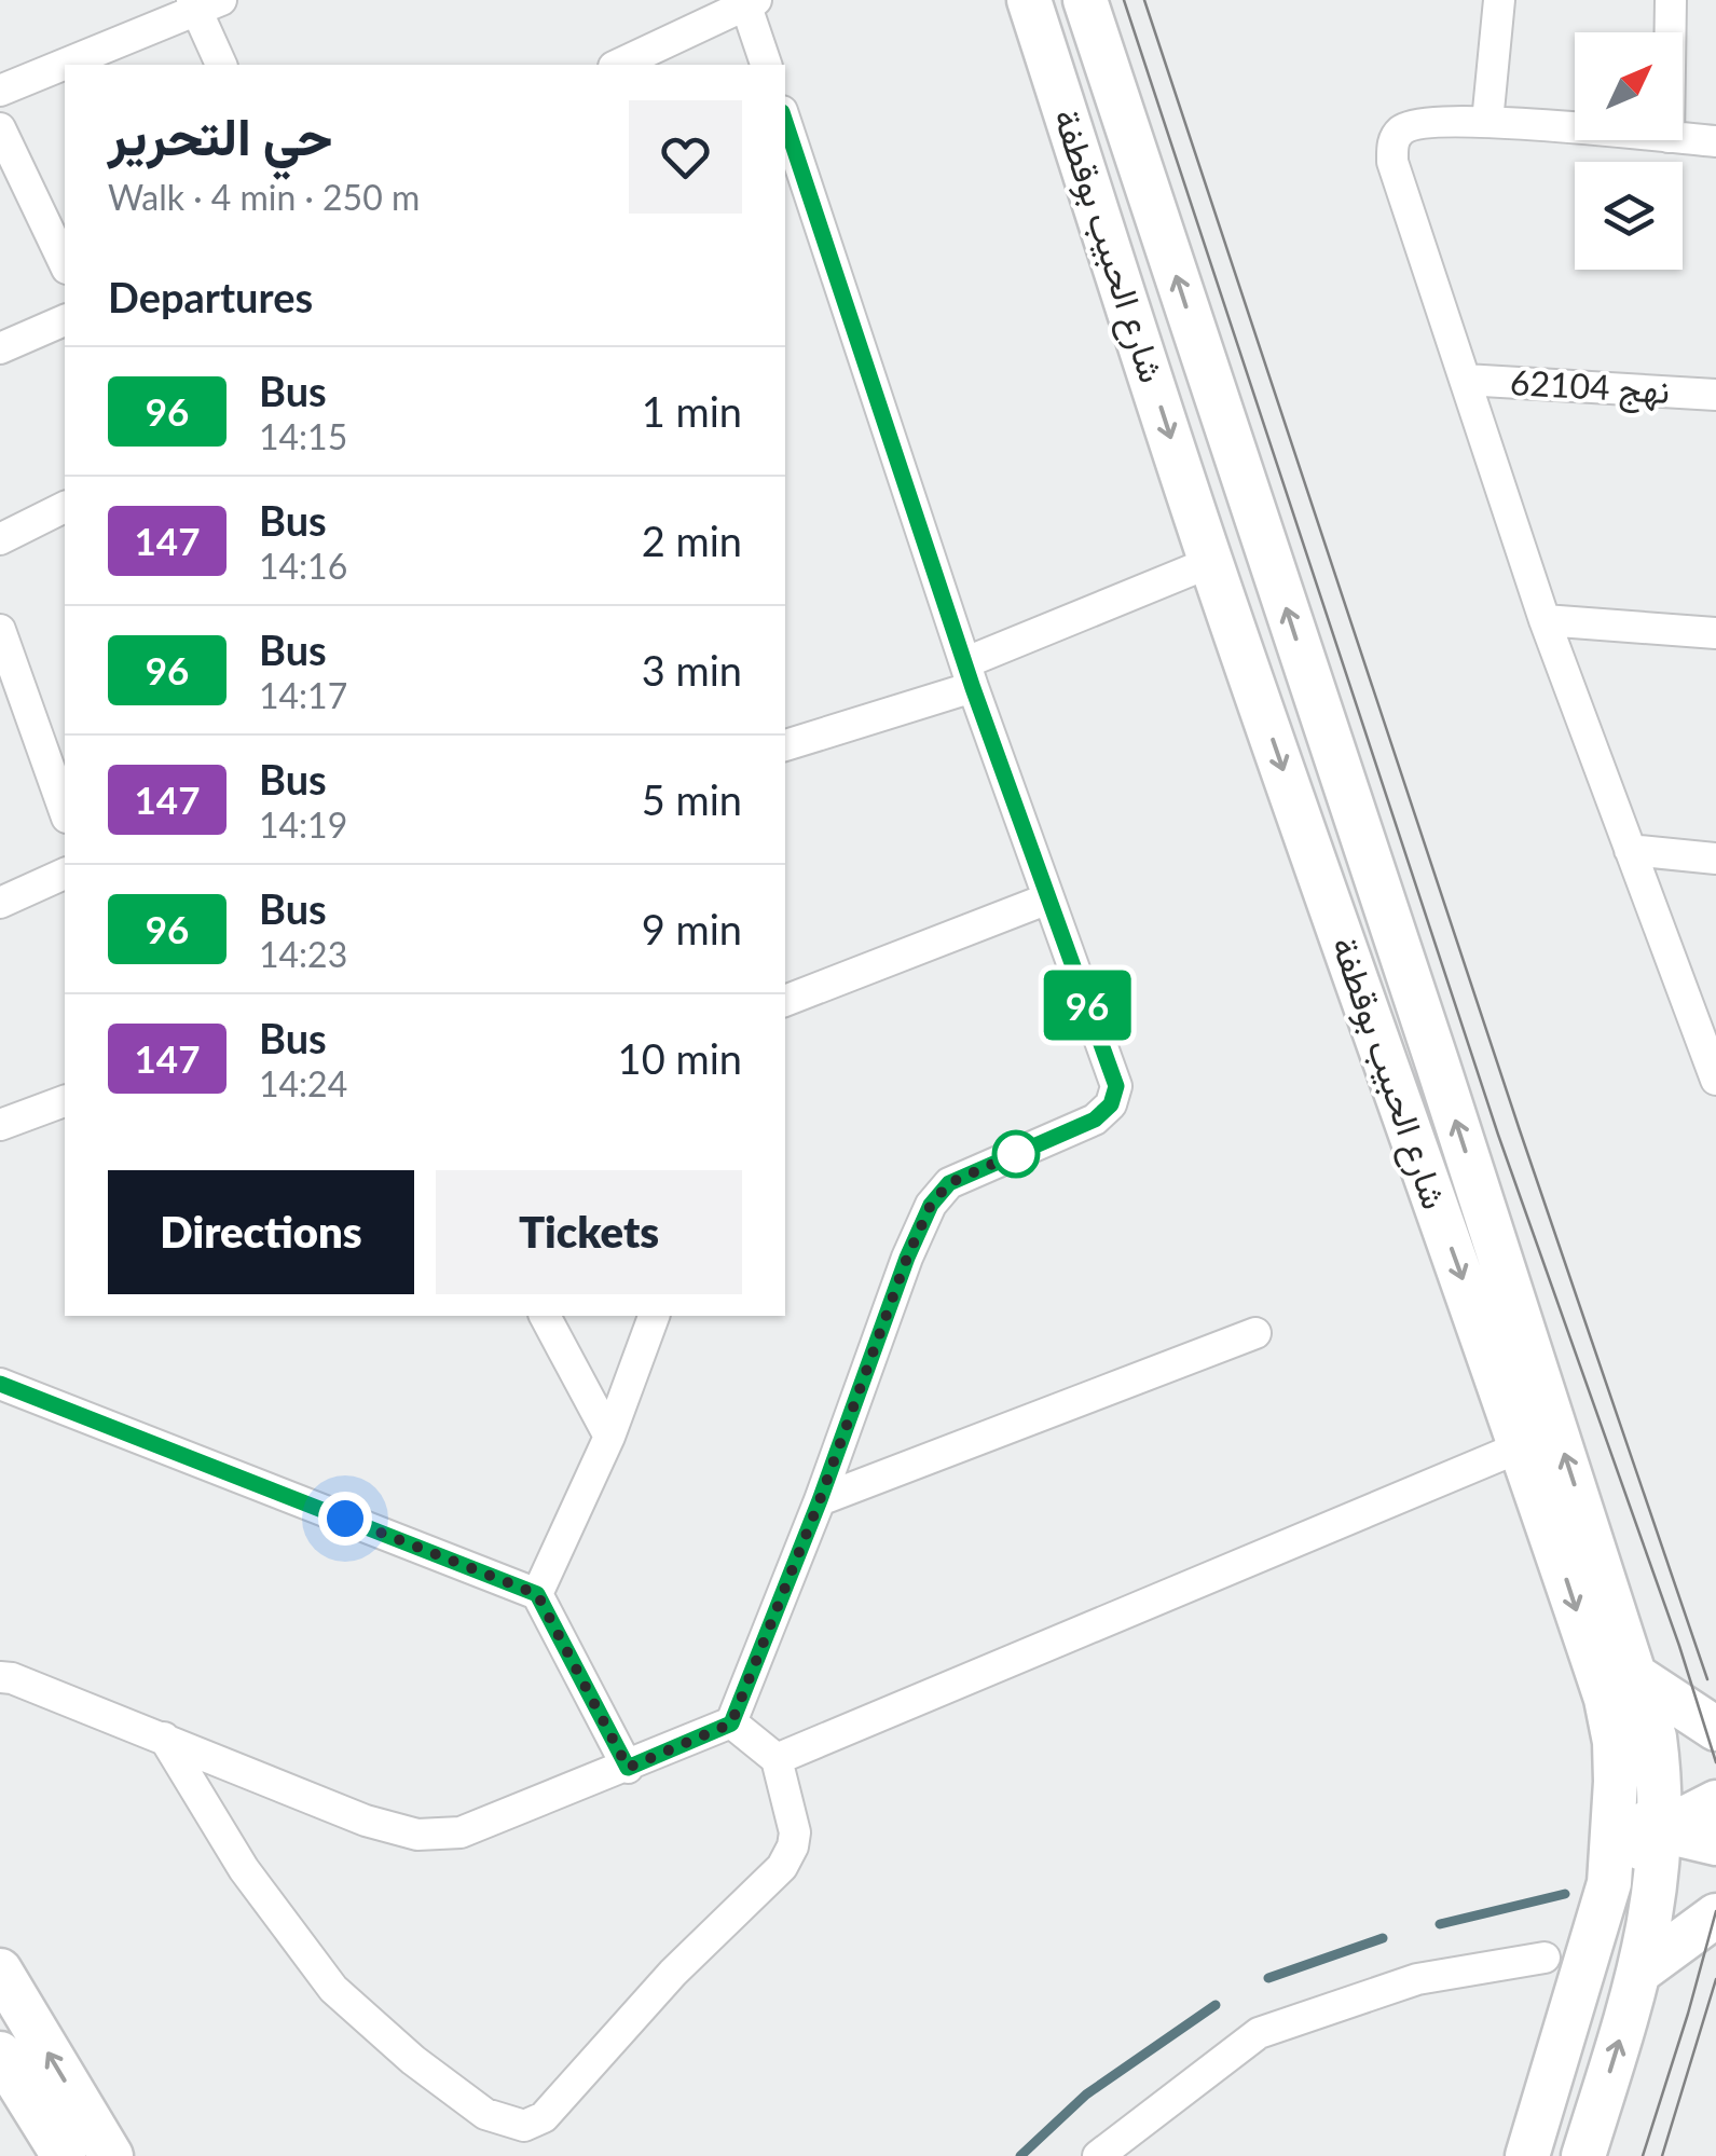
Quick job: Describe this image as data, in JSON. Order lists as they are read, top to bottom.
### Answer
{
  "streets": {
    "main road": ["شارع الحبيب بوقطفة"],
    "street": ["نهج 62104"]
  },
  "lines": ["bus line 96"],
  "north": "top right",
  "page": {
    "on_map": "96",
    "heading": [
      ["حي التحرير", "Walk · 4 min · 250 m"],
      "Departures"
    ],
    "list": [
      {
        "mark": "96",
        "name": "Bus",
        "note": "14:15",
        "value": "1 min"
      },
      {
        "mark": "147",
        "name": "Bus",
        "note": "14:16",
        "value": "2 min"
      },
      {
        "mark": "96",
        "name": "Bus",
        "note": "14:17",
        "value": "3 min"
      },
      {
        "mark": "147",
        "name": "Bus",
        "note": "14:19",
        "value": "5 min"
      },
      {
        "mark": "96",
        "name": "Bus",
        "note": "14:23",
        "value": "9 min"
      },
      {
        "mark": "147",
        "name": "Bus",
        "note": "14:24",
        "value": "10 min"
      }
    ],
    "buttons": ["Directions", "Tickets"]
  }
}
